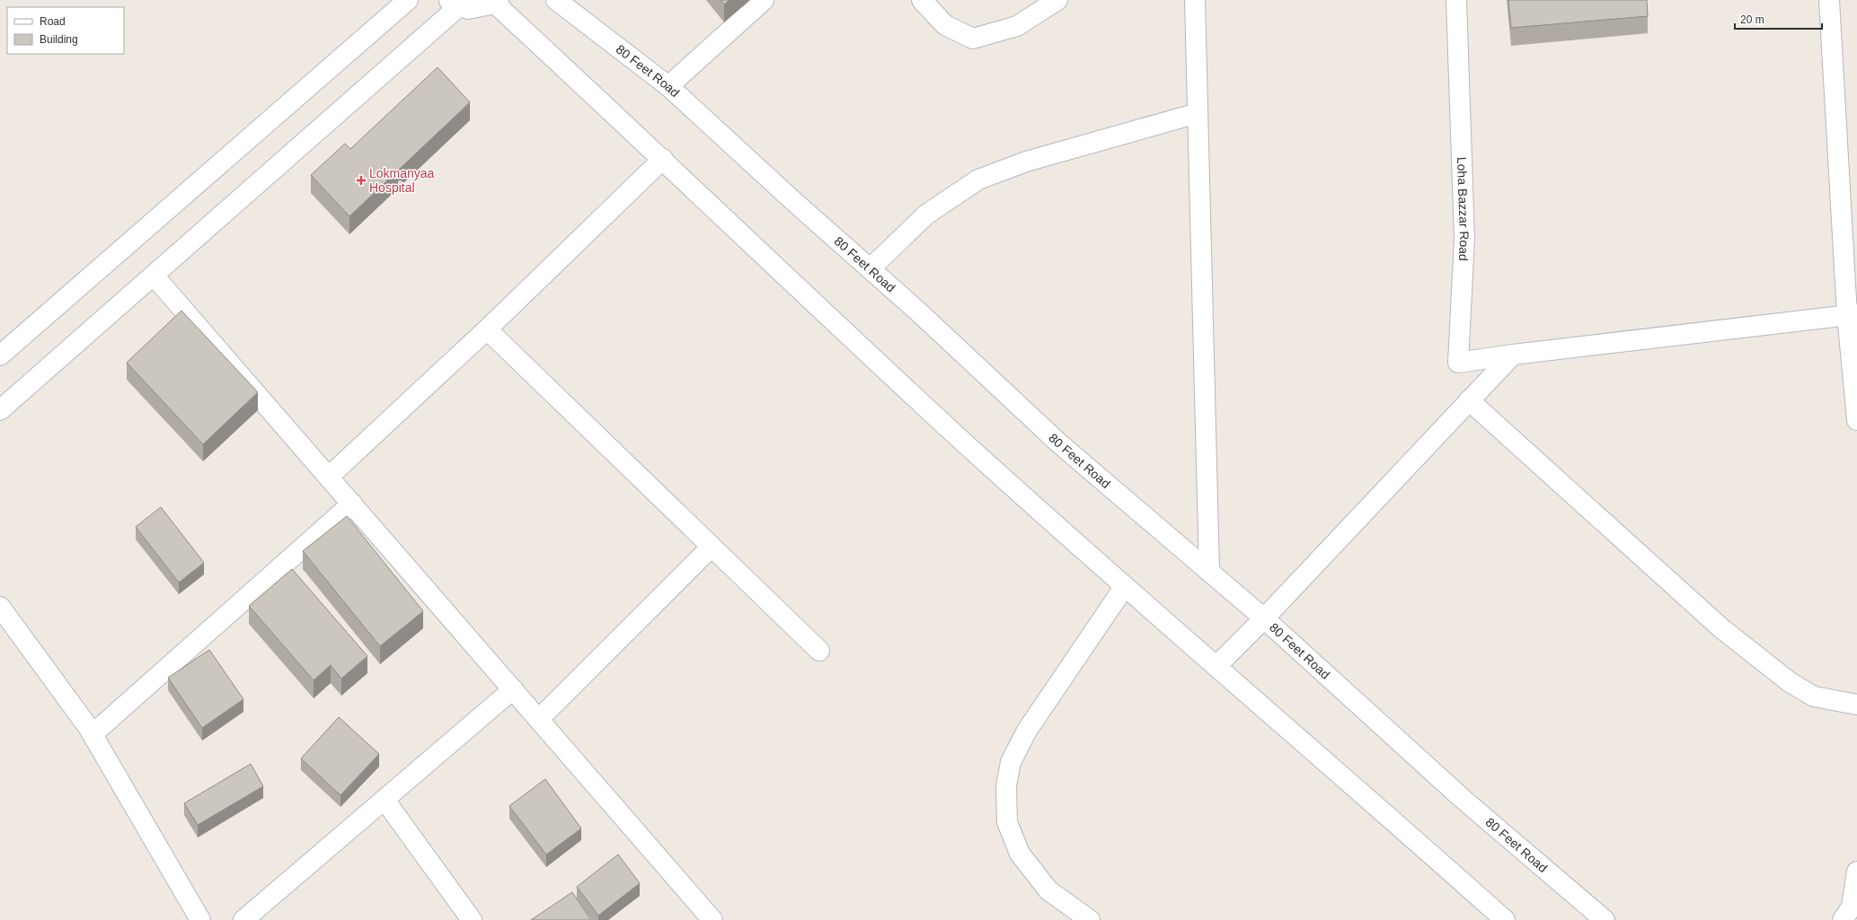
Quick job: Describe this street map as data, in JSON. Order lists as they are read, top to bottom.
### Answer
{
  "streets": {
    "street": ["80 Feet Road", "Loha Bazzar Road"]
  },
  "places": {
    "health": ["Lokmanyaa Hospital"]
  },
  "legend": ["Road", "Building"],
  "scale_bar": "20 m"
}
